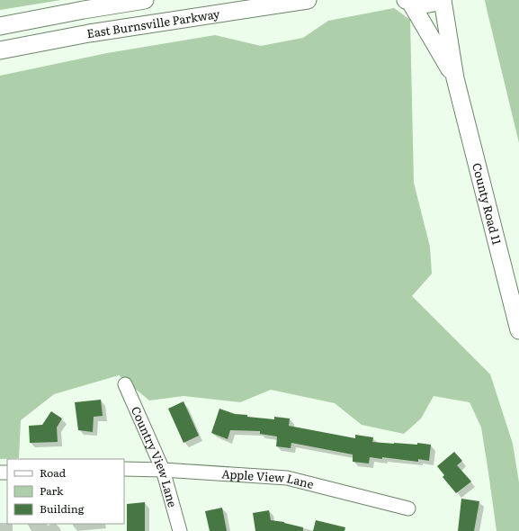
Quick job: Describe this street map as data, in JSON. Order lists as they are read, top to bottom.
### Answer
{
  "streets": {
    "street": [
      "East Burnsville Parkway",
      "County Road 11",
      "Country View Lane",
      "Apple View Lane"
    ]
  },
  "crossings": [
    ["Country View Lane", "Apple View Lane"]
  ],
  "legend": ["Road", "Park", "Building"]
}
